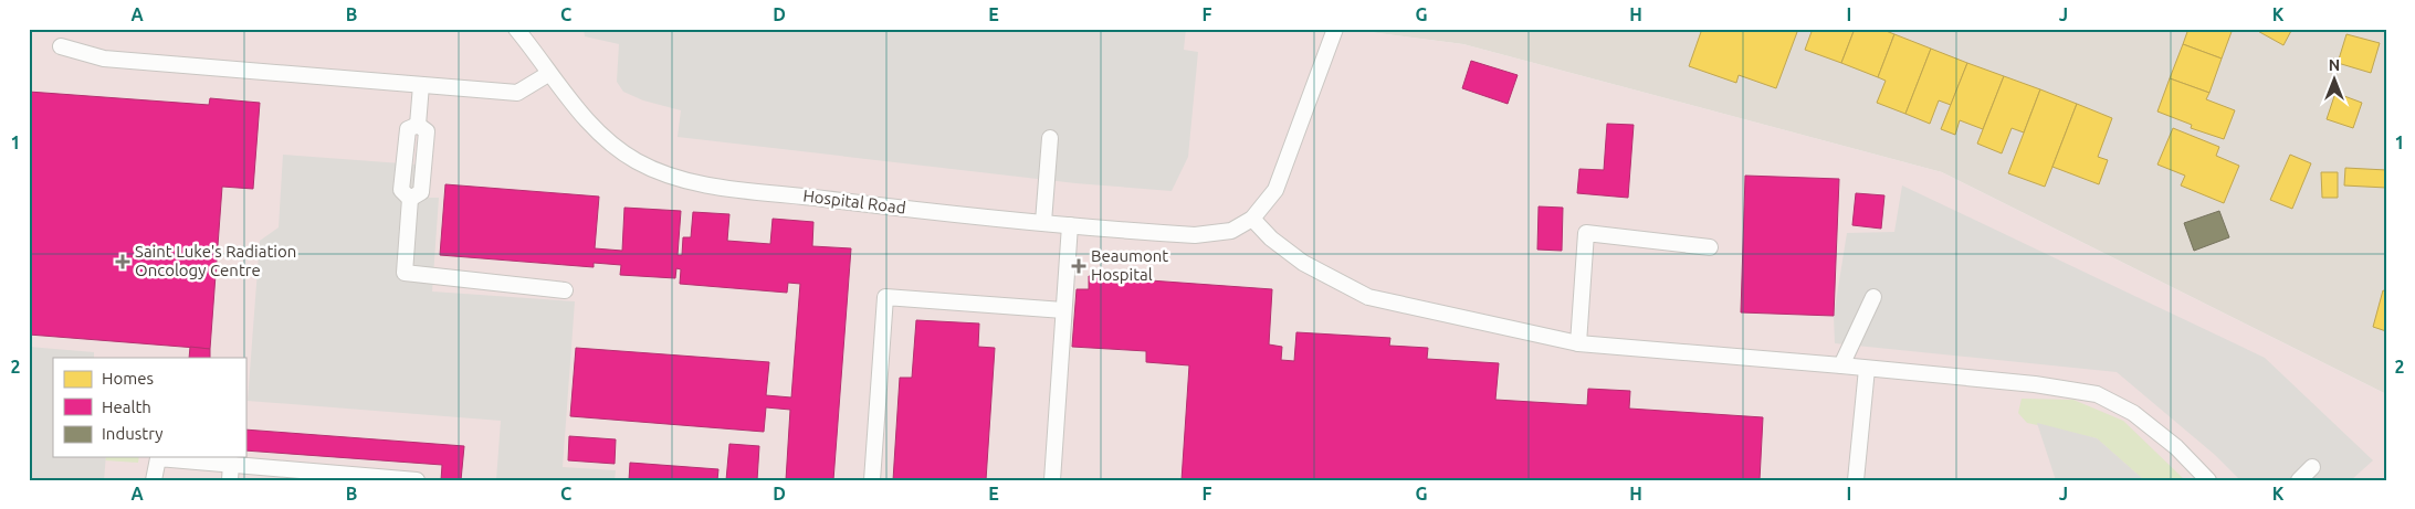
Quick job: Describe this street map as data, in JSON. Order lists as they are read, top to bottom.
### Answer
{
  "streets": {
    "lane": ["Hospital Road"]
  },
  "places": {
    "health": ["Saint Luke's Radiation Oncology Centre", "Beaumont Hospital"]
  },
  "legend": ["Homes", "Health", "Industry"],
  "north": "top",
  "grid": {
    "columns": [
      "A",
      "B",
      "C",
      "D",
      "E",
      "F",
      "G",
      "H",
      "I",
      "J",
      "K"
    ],
    "rows": ["1", "2"]
  }
}
